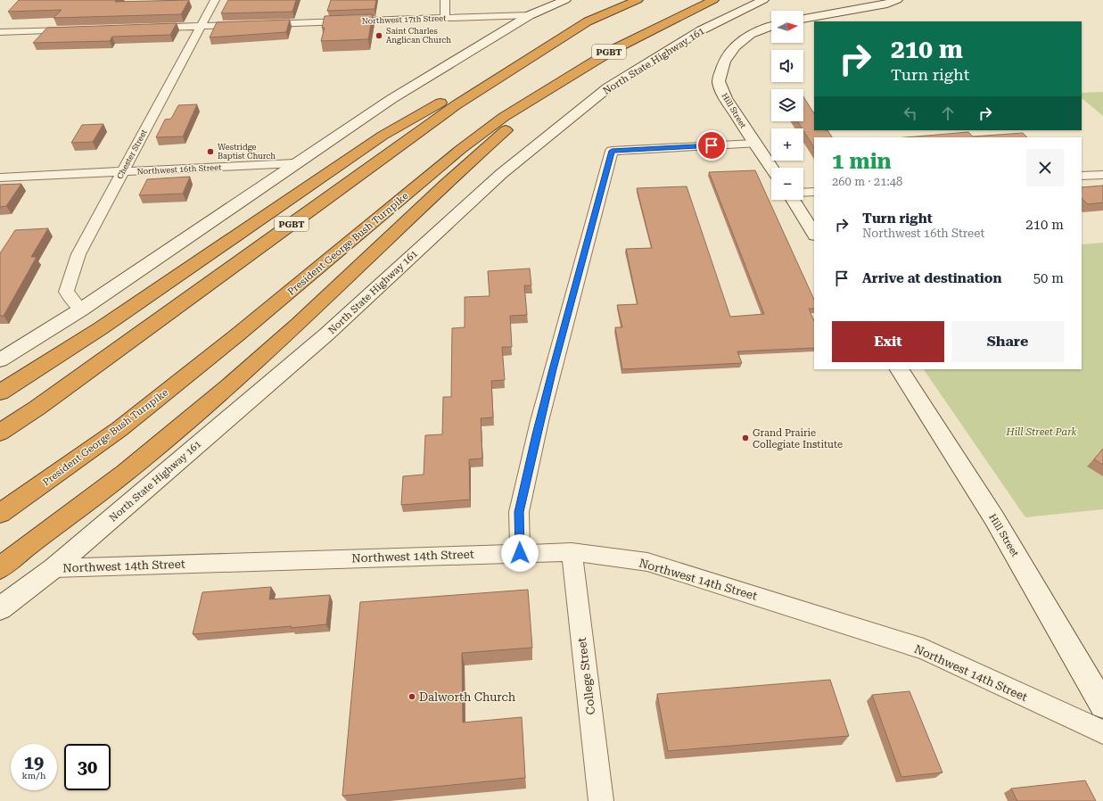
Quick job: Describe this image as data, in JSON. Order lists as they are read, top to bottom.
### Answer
{
  "streets": {
    "highway": ["PGBT", "President George Bush Turnpike"],
    "main road": ["North State Highway 161", "Hill Street"],
    "street": [
      "Northwest 17th Street",
      "Chester Street",
      "Northwest 16th Street",
      "Northwest 14th Street",
      "College Street"
    ]
  },
  "crossings": [
    ["North State Highway 161", "Northwest 14th Street"],
    ["Chester Street", "Northwest 16th Street"],
    ["Northwest 14th Street", "College Street"]
  ],
  "parks": ["Hill Street Park"],
  "places": [
    "Saint Charles Anglican Church",
    "Westridge Baptist Church",
    "Grand Prairie Collegiate Institute",
    "Dalworth Church"
  ],
  "north": "right",
  "page": {
    "map_buttons": ["+", "−"],
    "turn": ["210 m", "Turn right"],
    "heading": ["1 min", "260 m · 21:48"],
    "list": [
      {
        "name": "Turn right",
        "note": "Northwest 16th Street",
        "value": "210 m"
      },
      {
        "name": "Arrive at destination",
        "value": "50 m"
      }
    ],
    "buttons": ["Exit", "Share"],
    "speed": "19 km/h",
    "limit": "30"
  }
}
